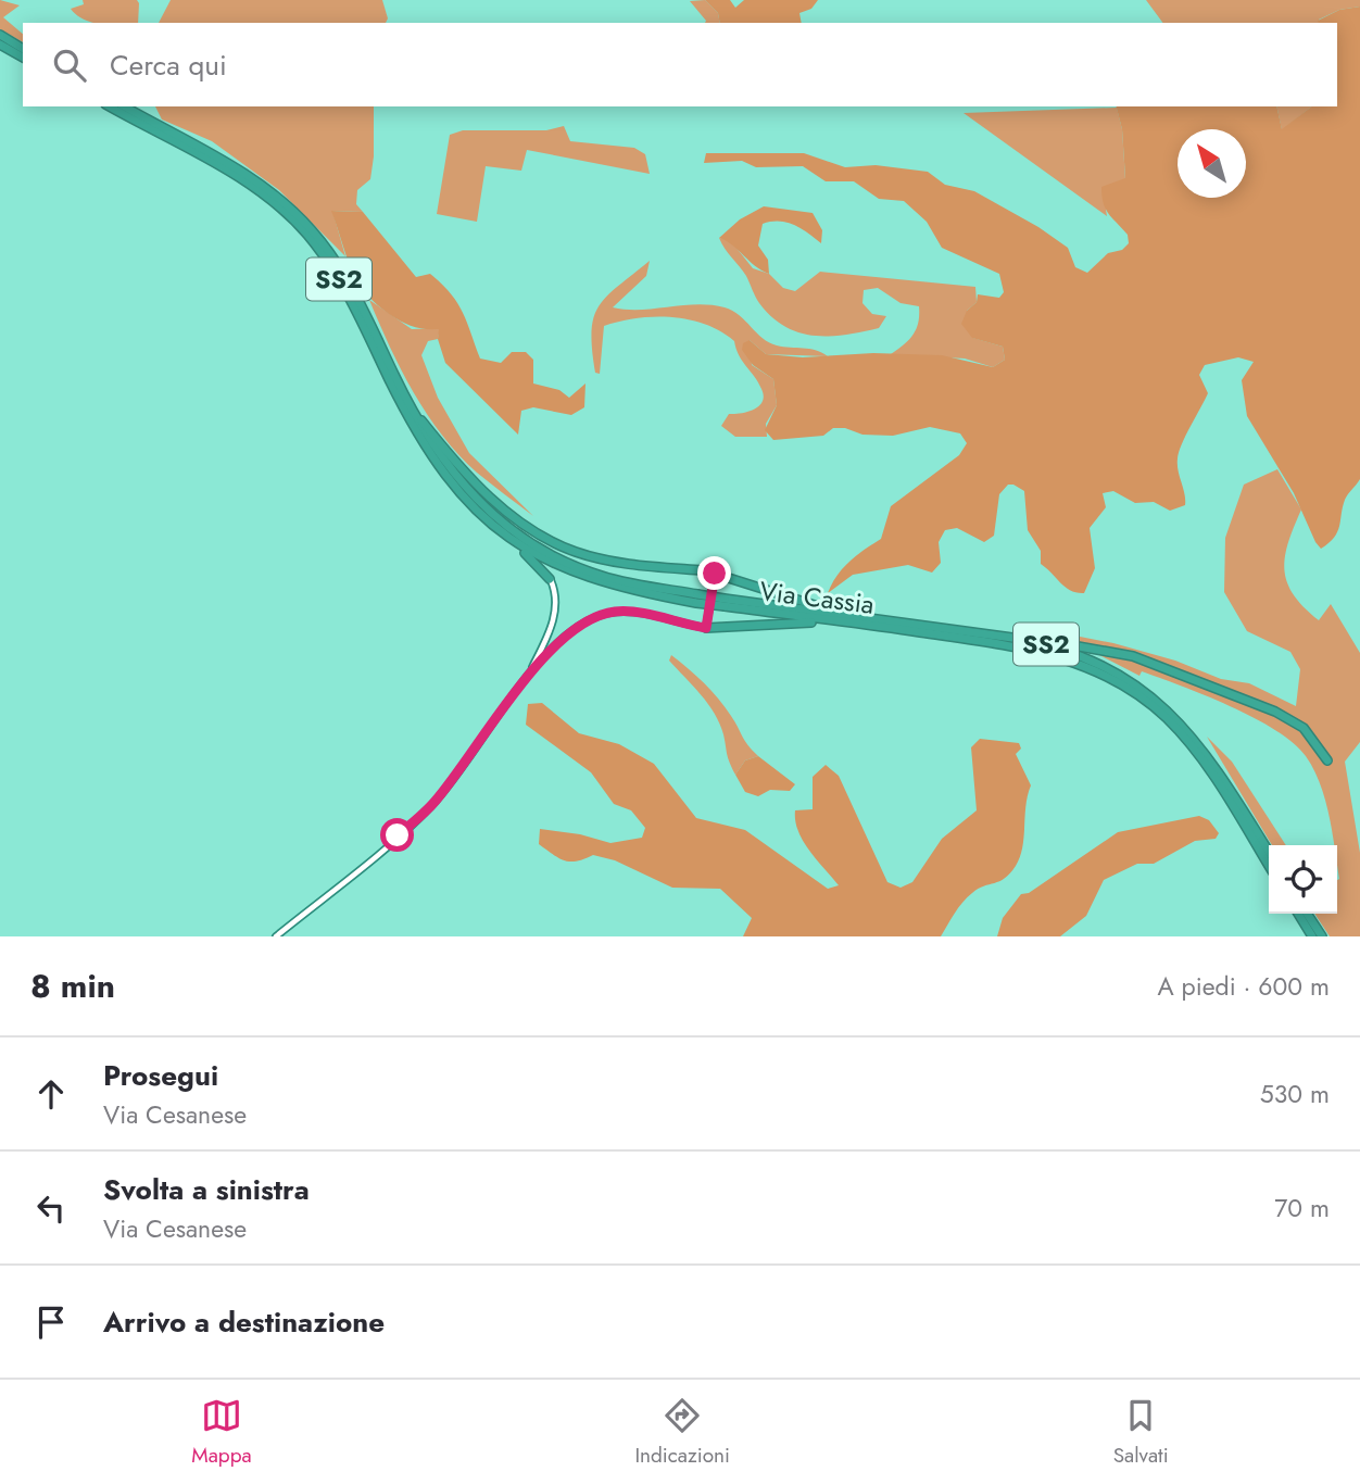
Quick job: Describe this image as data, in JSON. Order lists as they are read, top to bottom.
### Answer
{
  "streets": {
    "highway": ["SS2", "Via Cassia"]
  },
  "north": "top left",
  "page": {
    "search": "Cerca qui",
    "heading": ["8 min", "A piedi · 600 m"],
    "list": [
      ["Prosegui", "Via Cesanese", "530 m"],
      ["Svolta a sinistra", "Via Cesanese", "70 m"],
      "Arrivo a destinazione"
    ],
    "nav": ["Mappa", "Indicazioni", "Salvati"]
  }
}
